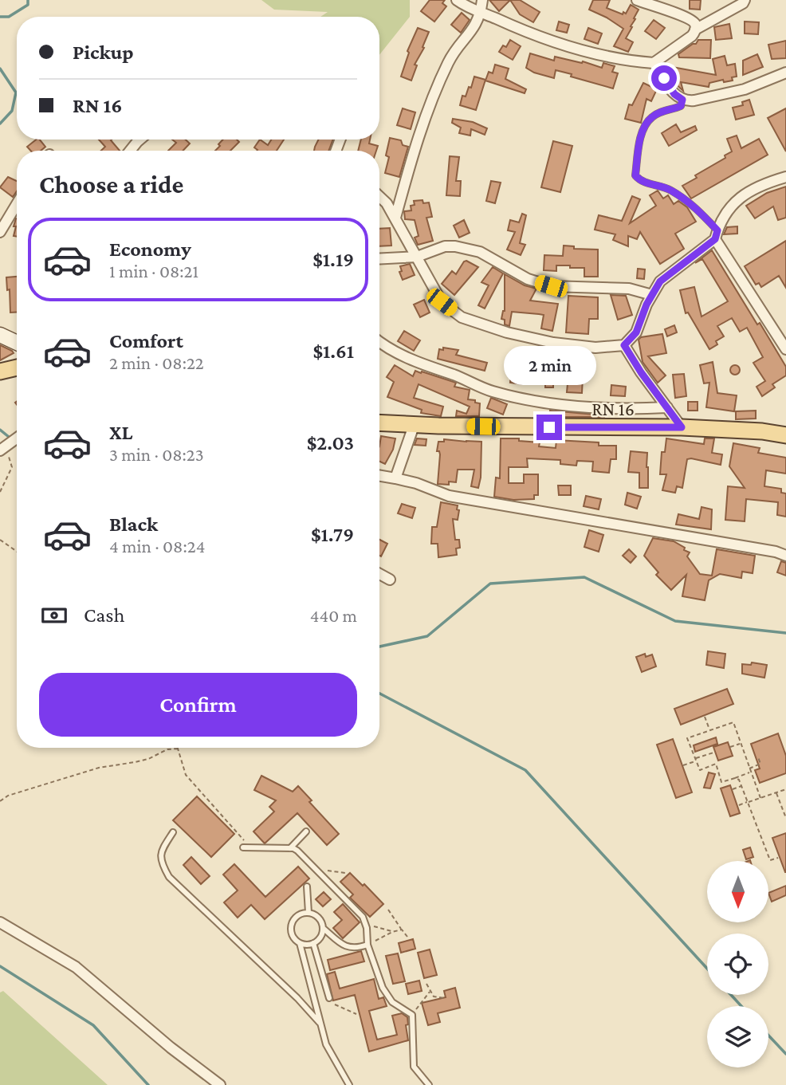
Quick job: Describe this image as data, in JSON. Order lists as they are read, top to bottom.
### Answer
{
  "streets": {
    "main road": ["RN 16"]
  },
  "north": "bottom",
  "page": {
    "banner": ["Pickup", "RN 16"],
    "heading": "Choose a ride",
    "list": [
      {
        "name": "Economy",
        "note": "1 min · 08:21",
        "value": "$1.19"
      },
      {
        "name": "Comfort",
        "note": "2 min · 08:22",
        "value": "$1.61"
      },
      {
        "name": "XL",
        "note": "3 min · 08:23",
        "value": "$2.03"
      },
      {
        "name": "Black",
        "note": "4 min · 08:24",
        "value": "$1.79"
      }
    ],
    "bubble": "2 min",
    "pay": ["Cash", "440 m"],
    "buttons": "Confirm"
  }
}
